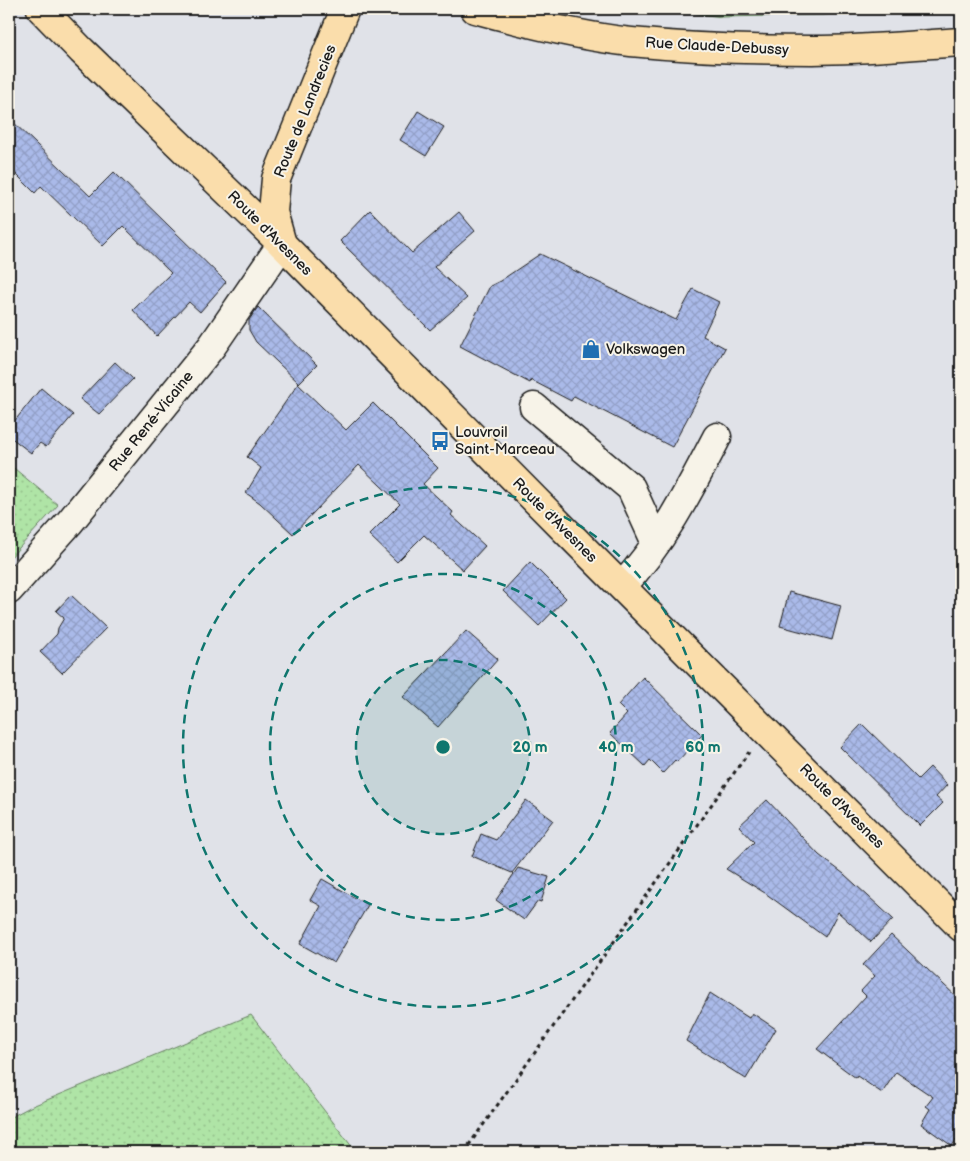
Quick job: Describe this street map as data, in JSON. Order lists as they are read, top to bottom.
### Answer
{
  "streets": {
    "main road": ["Rue Claude-Debussy", "Route de Landrecies", "Route d'Avesnes"],
    "street": ["Rue René-Vicaine"]
  },
  "crossings": [
    ["Route de Landrecies", "Route d'Avesnes"],
    ["Route de Landrecies", "Rue René-Vicaine"],
    ["Route d'Avesnes", "Rue René-Vicaine"]
  ],
  "places": {
    "shop": ["Volkswagen"],
    "bus stop": ["Louvroil Saint-Marceau"]
  },
  "rings": ["20 m", "40 m", "60 m"]
}
